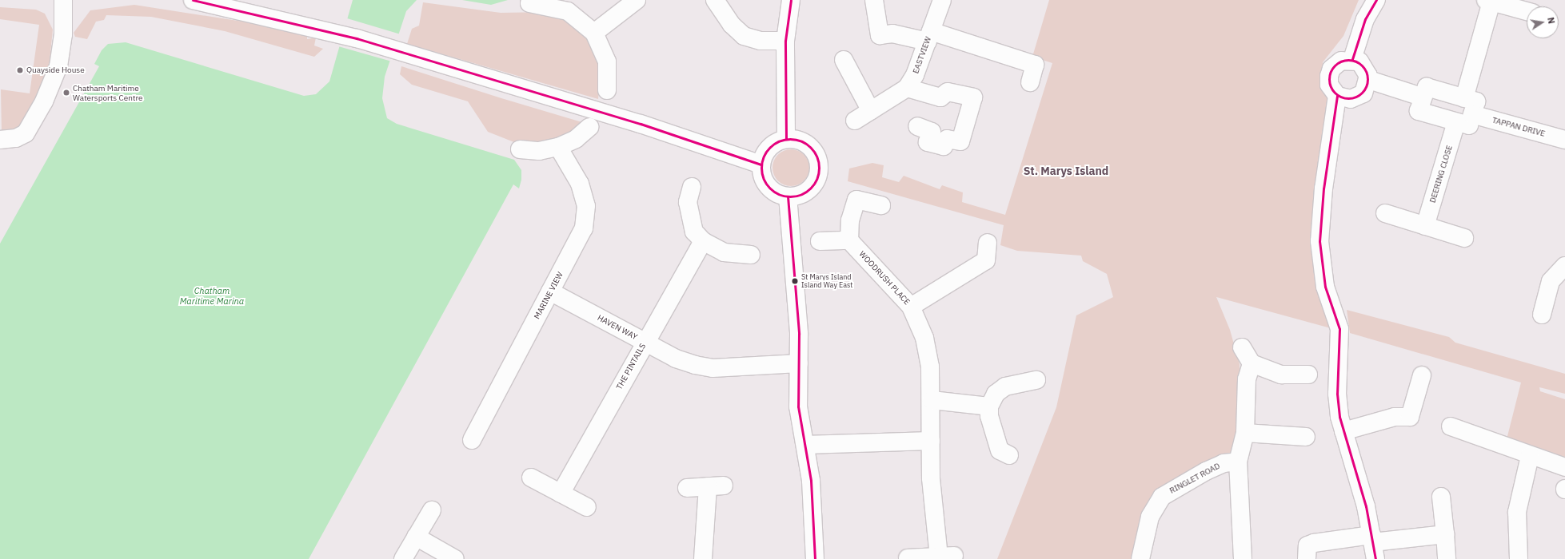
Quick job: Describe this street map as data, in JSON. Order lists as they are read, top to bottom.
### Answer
{
  "streets": {
    "street": [
      "EASTVIEW",
      "TAPPAN DRIVE",
      "DEERING CLOSE",
      "WOODRUSH PLACE",
      "MARINE VIEW",
      "HAVEN WAY",
      "THE PINTAILS",
      "RINGLET ROAD"
    ]
  },
  "crossings": [
    ["MARINE VIEW", "HAVEN WAY"],
    ["HAVEN WAY", "THE PINTAILS"]
  ],
  "districts": ["St. Marys Island"],
  "water": ["Chatham Maritime Marina"],
  "places": ["Quayside House", "Chatham Maritime Watersports Centre", "St Marys Island Island Way East"],
  "north": "right"
}
